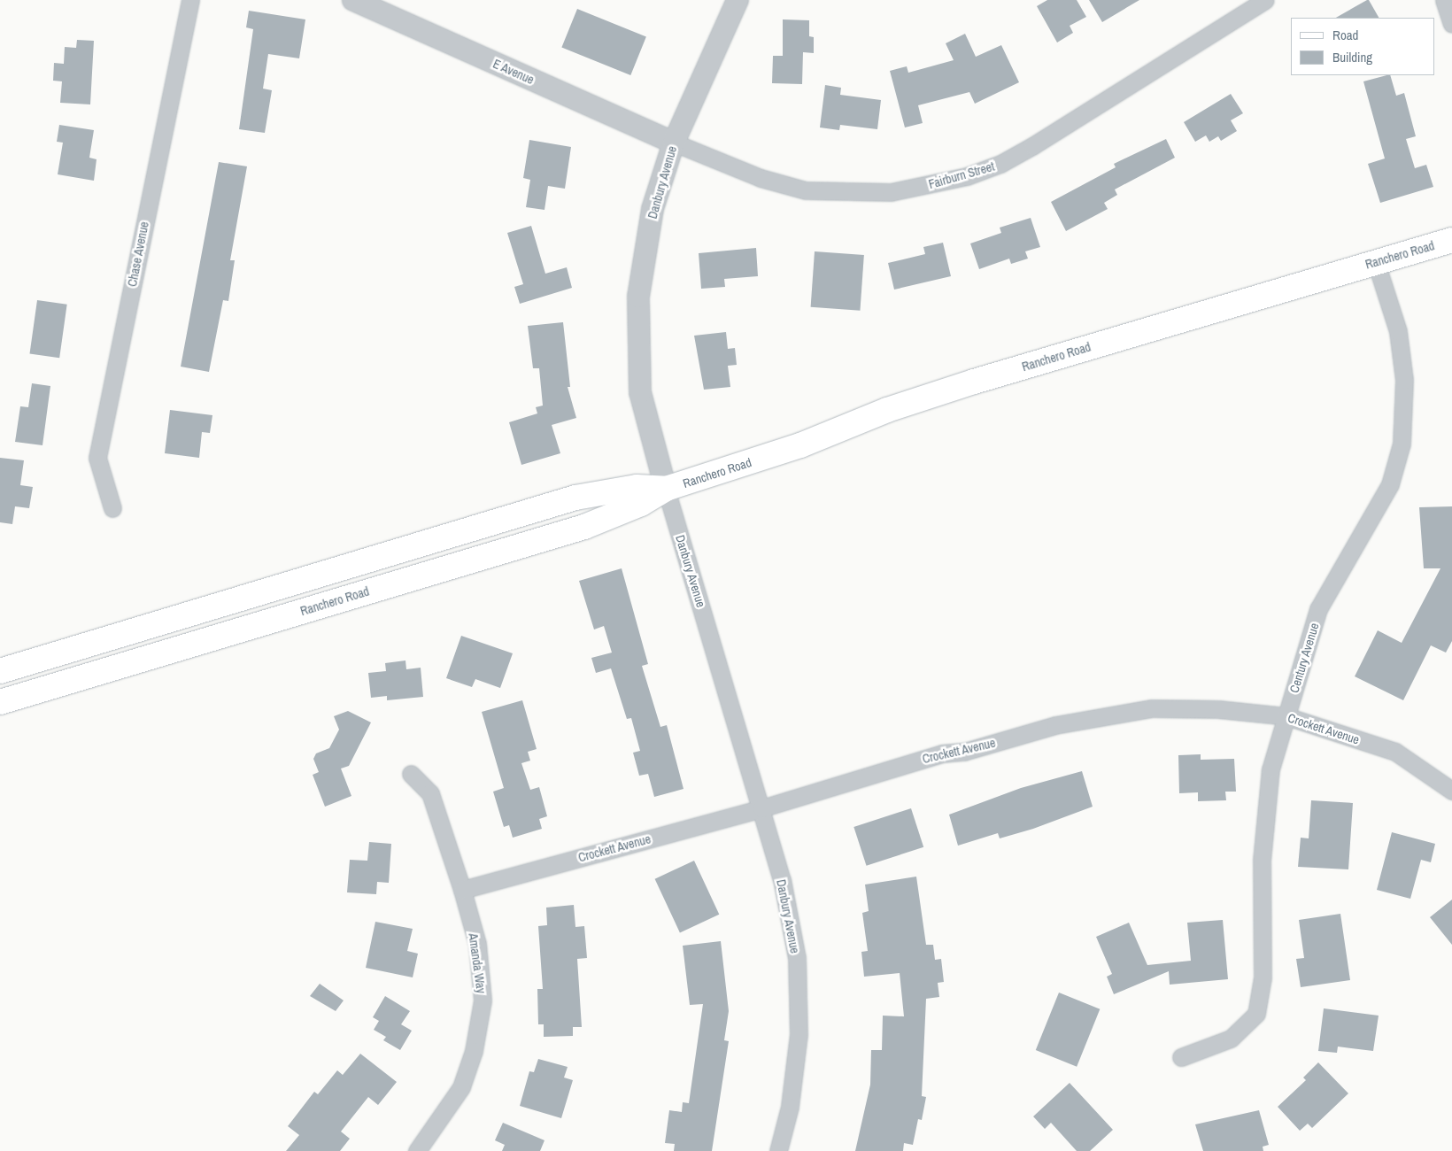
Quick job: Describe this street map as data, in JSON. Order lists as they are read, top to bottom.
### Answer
{
  "streets": {
    "main road": ["Ranchero Road"],
    "street": [
      "E Avenue",
      "Fairburn Street",
      "Danbury Avenue",
      "Chase Avenue",
      "Century Avenue",
      "Crockett Avenue",
      "Amanda Way"
    ]
  },
  "crossings": [
    ["E Avenue", "Fairburn Street"],
    ["E Avenue", "Danbury Avenue"],
    ["Fairburn Street", "Danbury Avenue"],
    ["Danbury Avenue", "Ranchero Road"],
    ["Danbury Avenue", "Crockett Avenue"],
    ["Ranchero Road", "Century Avenue"],
    ["Century Avenue", "Crockett Avenue"],
    ["Crockett Avenue", "Amanda Way"]
  ],
  "legend": ["Road", "Building"]
}
